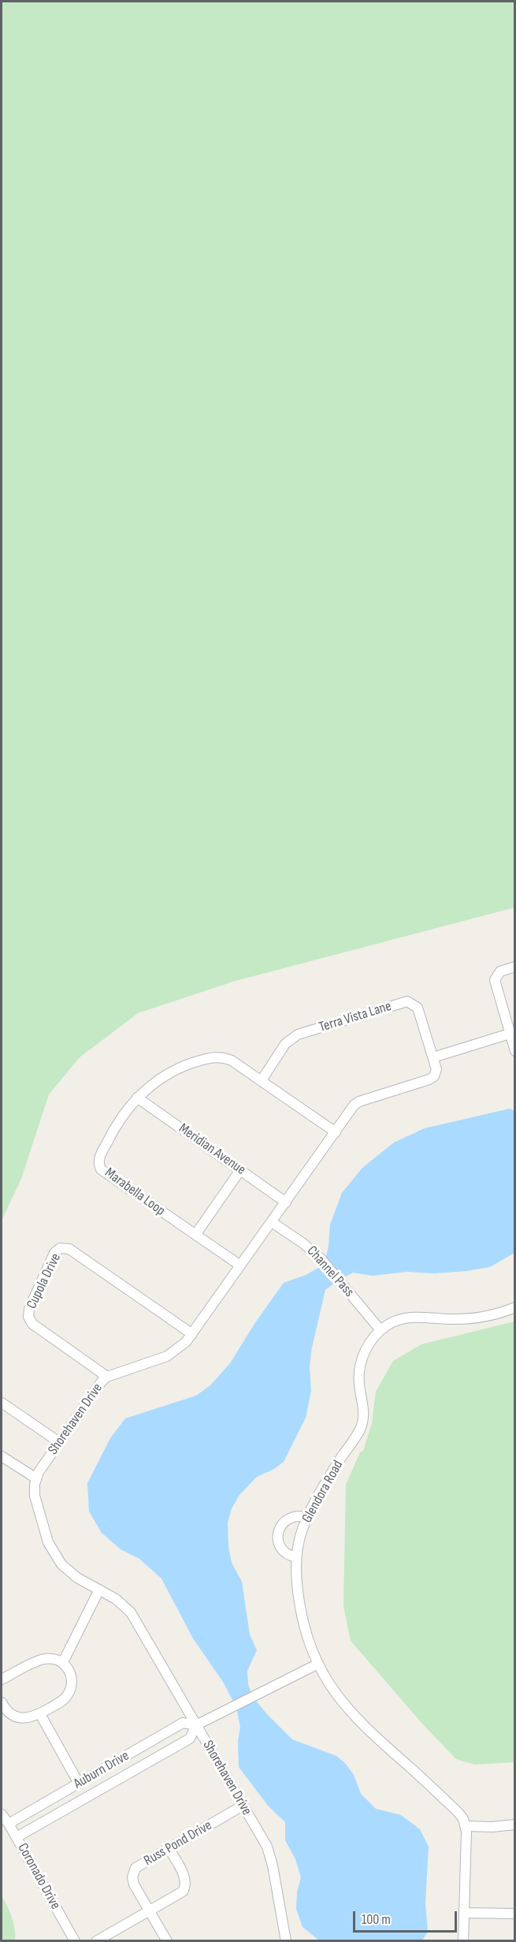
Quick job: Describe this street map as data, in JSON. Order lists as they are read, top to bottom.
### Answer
{
  "streets": {
    "street": [
      "Terra Vista Lane",
      "Meridian Avenue",
      "Marabella Loop",
      "Channel Pass",
      "Cupola Drive",
      "Shorehaven Drive",
      "Glendora Road",
      "Auburn Drive",
      "Russ Pond Drive",
      "Coronado Drive"
    ]
  },
  "crossings": [
    ["Terra Vista Lane", "Marabella Loop"],
    ["Terra Vista Lane", "Shorehaven Drive"],
    ["Meridian Avenue", "Marabella Loop"],
    ["Meridian Avenue", "Shorehaven Drive"],
    ["Marabella Loop", "Shorehaven Drive"],
    ["Channel Pass", "Shorehaven Drive"],
    ["Channel Pass", "Glendora Road"],
    ["Cupola Drive", "Shorehaven Drive"],
    ["Shorehaven Drive", "Auburn Drive"],
    ["Shorehaven Drive", "Russ Pond Drive"],
    ["Glendora Road", "Auburn Drive"],
    ["Auburn Drive", "Coronado Drive"]
  ],
  "scale_bar": "100 m"
}
